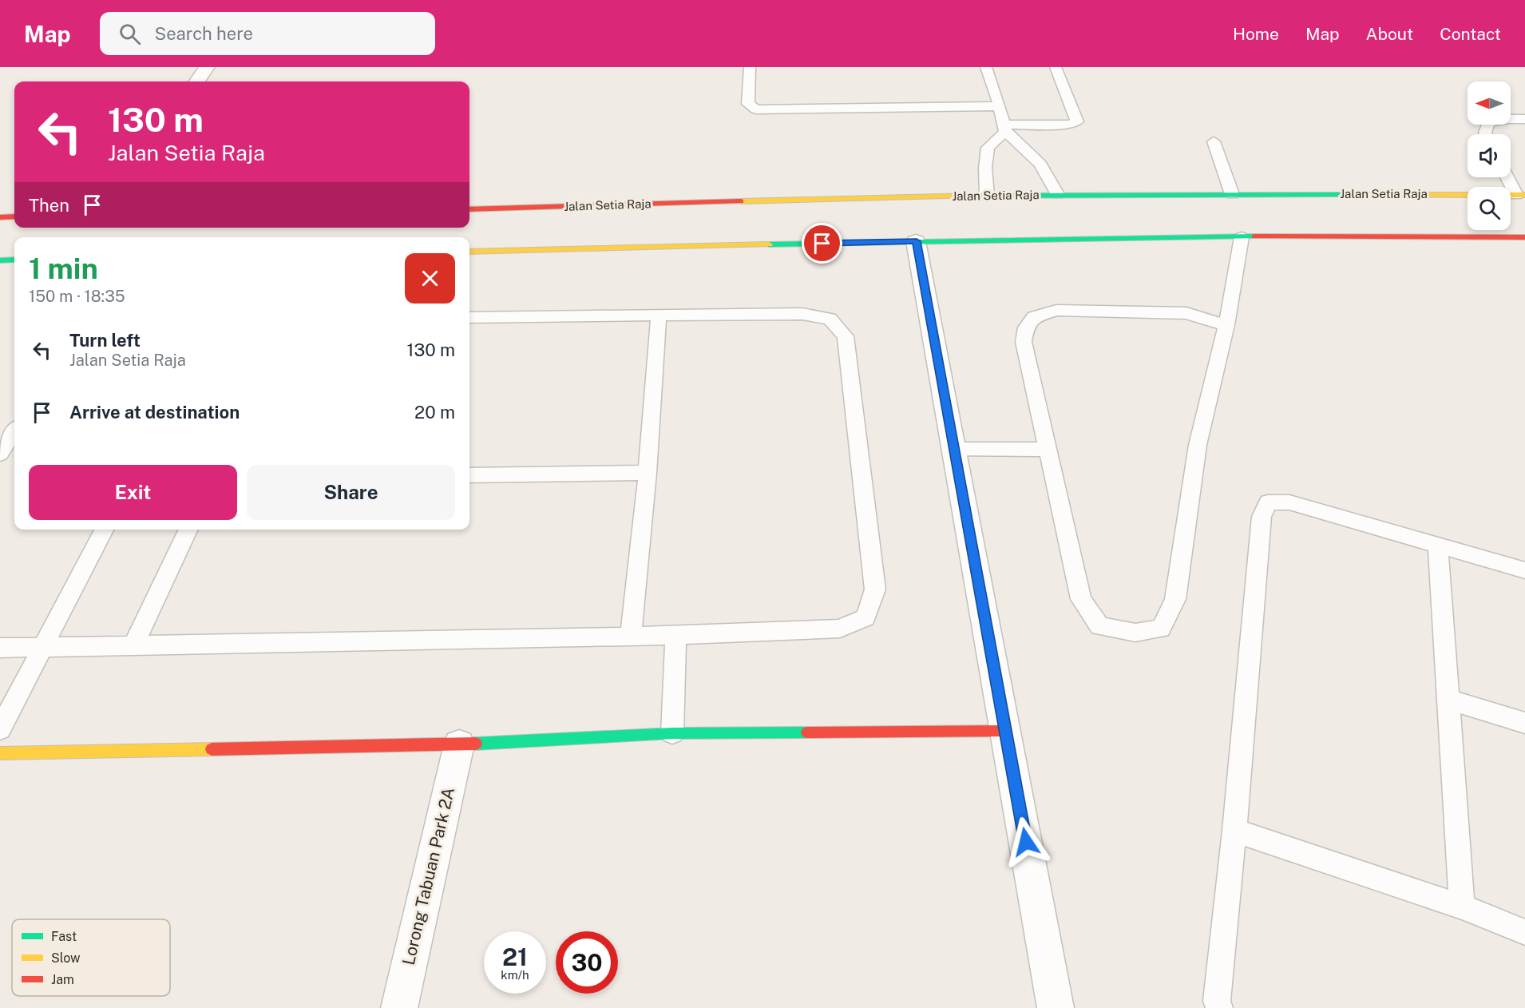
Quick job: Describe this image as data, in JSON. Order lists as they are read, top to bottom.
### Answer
{
  "streets": {
    "main road": ["Jalan Setia Raja"],
    "street": ["Lorong Tabuan Park 2A"]
  },
  "legend": ["Fast", "Slow", "Jam"],
  "north": "left",
  "page": {
    "header": "Map",
    "search": "Search here",
    "nav": [
      "Home",
      "Map",
      "About",
      "Contact"
    ],
    "turn": ["130 m", "Jalan Setia Raja"],
    "then": "Then",
    "heading": ["1 min", "150 m · 18:35"],
    "list": [
      {
        "name": "Turn left",
        "note": "Jalan Setia Raja",
        "value": "130 m"
      },
      {
        "name": "Arrive at destination",
        "value": "20 m"
      }
    ],
    "buttons": ["Exit", "Share"],
    "speed": "21 km/h",
    "limit": "30"
  }
}
